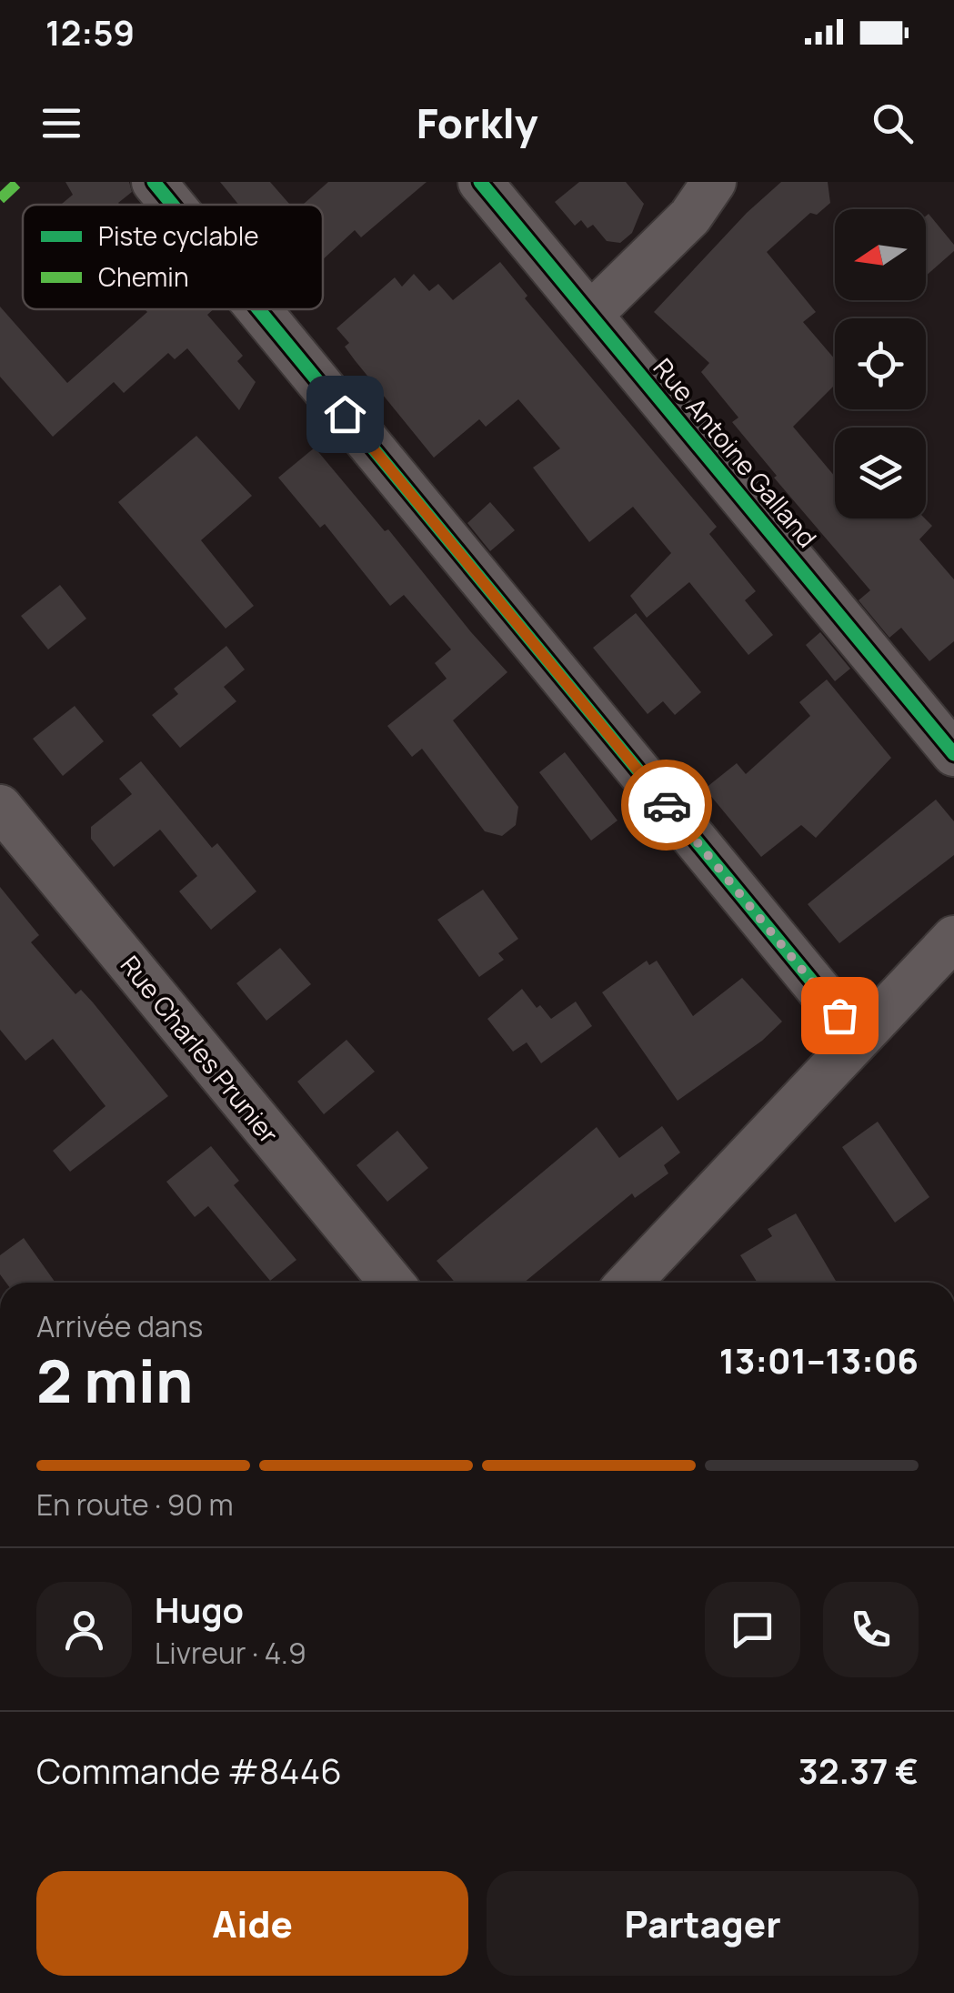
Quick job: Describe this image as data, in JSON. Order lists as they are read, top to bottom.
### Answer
{
  "streets": {
    "street": ["Rue Antoine Galland", "Rue Charles Prunier"]
  },
  "legend": ["Piste cyclable", "Chemin"],
  "north": "left",
  "page": {
    "status": "12:59",
    "header": "Forkly",
    "heading": ["2 min", "Arrivée dans", "13:01–13:06"],
    "panel": [
      "Hugo",
      "Livreur · 4.9",
      "Commande #8446",
      "32.37 €"
    ],
    "bar": "En route · 90 m",
    "buttons": ["Aide", "Partager"]
  }
}
